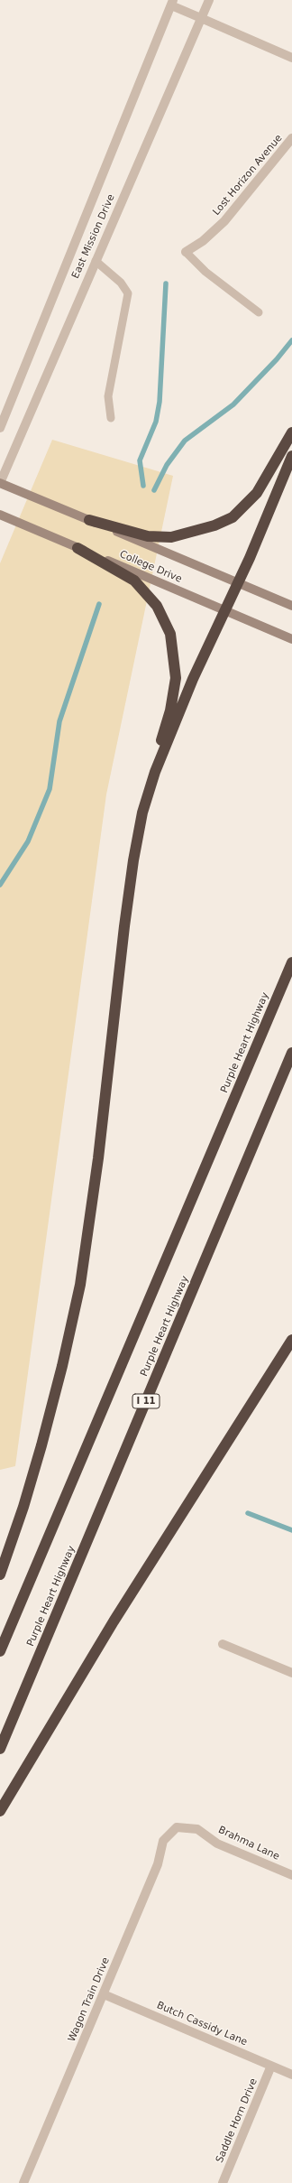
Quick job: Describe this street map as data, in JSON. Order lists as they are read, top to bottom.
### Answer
{
  "streets": {
    "highway": ["Purple Heart Highway", "I 11"],
    "main road": ["College Drive"],
    "street": [
      "Lost Horizon Avenue",
      "East Mission Drive",
      "Brahma Lane",
      "Wagon Train Drive",
      "Butch Cassidy Lane",
      "Saddle Horn Drive"
    ]
  },
  "crossings": [
    ["East Mission Drive", "College Drive"],
    ["Brahma Lane", "Wagon Train Drive"],
    ["Wagon Train Drive", "Butch Cassidy Lane"],
    ["Butch Cassidy Lane", "Saddle Horn Drive"]
  ]
}
